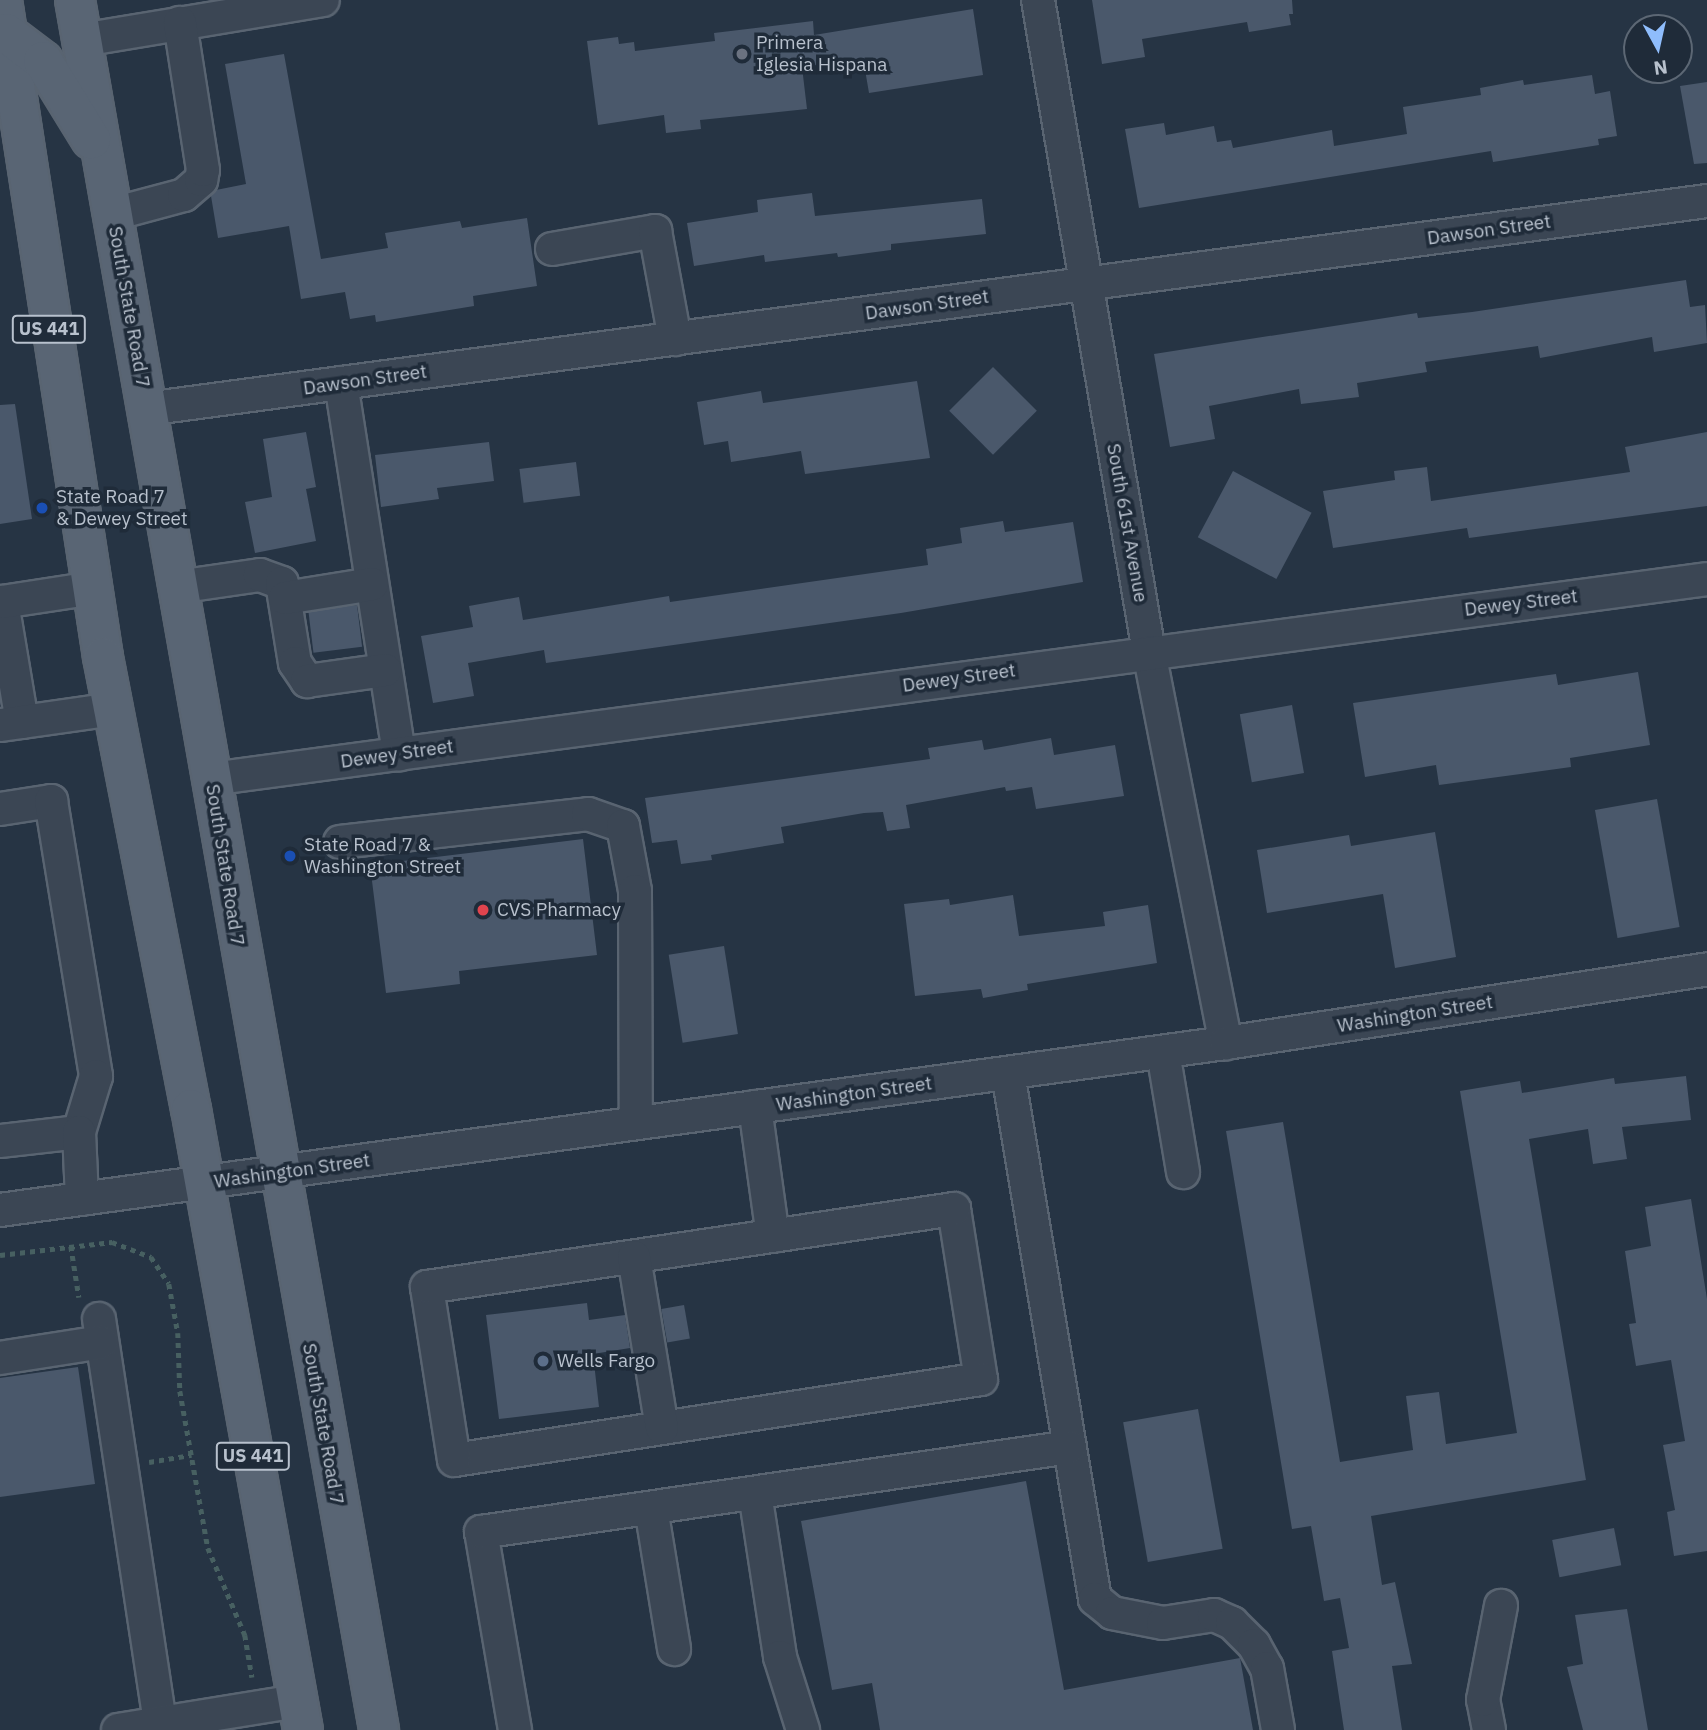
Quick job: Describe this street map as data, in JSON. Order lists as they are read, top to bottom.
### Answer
{
  "streets": {
    "main road": ["South State Road 7", "US 441"],
    "street": [
      "Dawson Street",
      "South 61st Avenue",
      "Dewey Street",
      "Washington Street"
    ]
  },
  "crossings": [
    ["Dawson Street", "South State Road 7"],
    ["Dawson Street", "South 61st Avenue"],
    ["South State Road 7", "Dewey Street"],
    ["South State Road 7", "Washington Street"],
    ["US 441", "Washington Street"],
    ["South 61st Avenue", "Dewey Street"],
    ["South 61st Avenue", "Washington Street"]
  ],
  "places": [
    "Primera Iglesia Hispana",
    "State Road 7 & Dewey Street",
    "State Road 7 & Washington Street",
    "CVS Pharmacy",
    "Wells Fargo"
  ],
  "north": "bottom"
}
